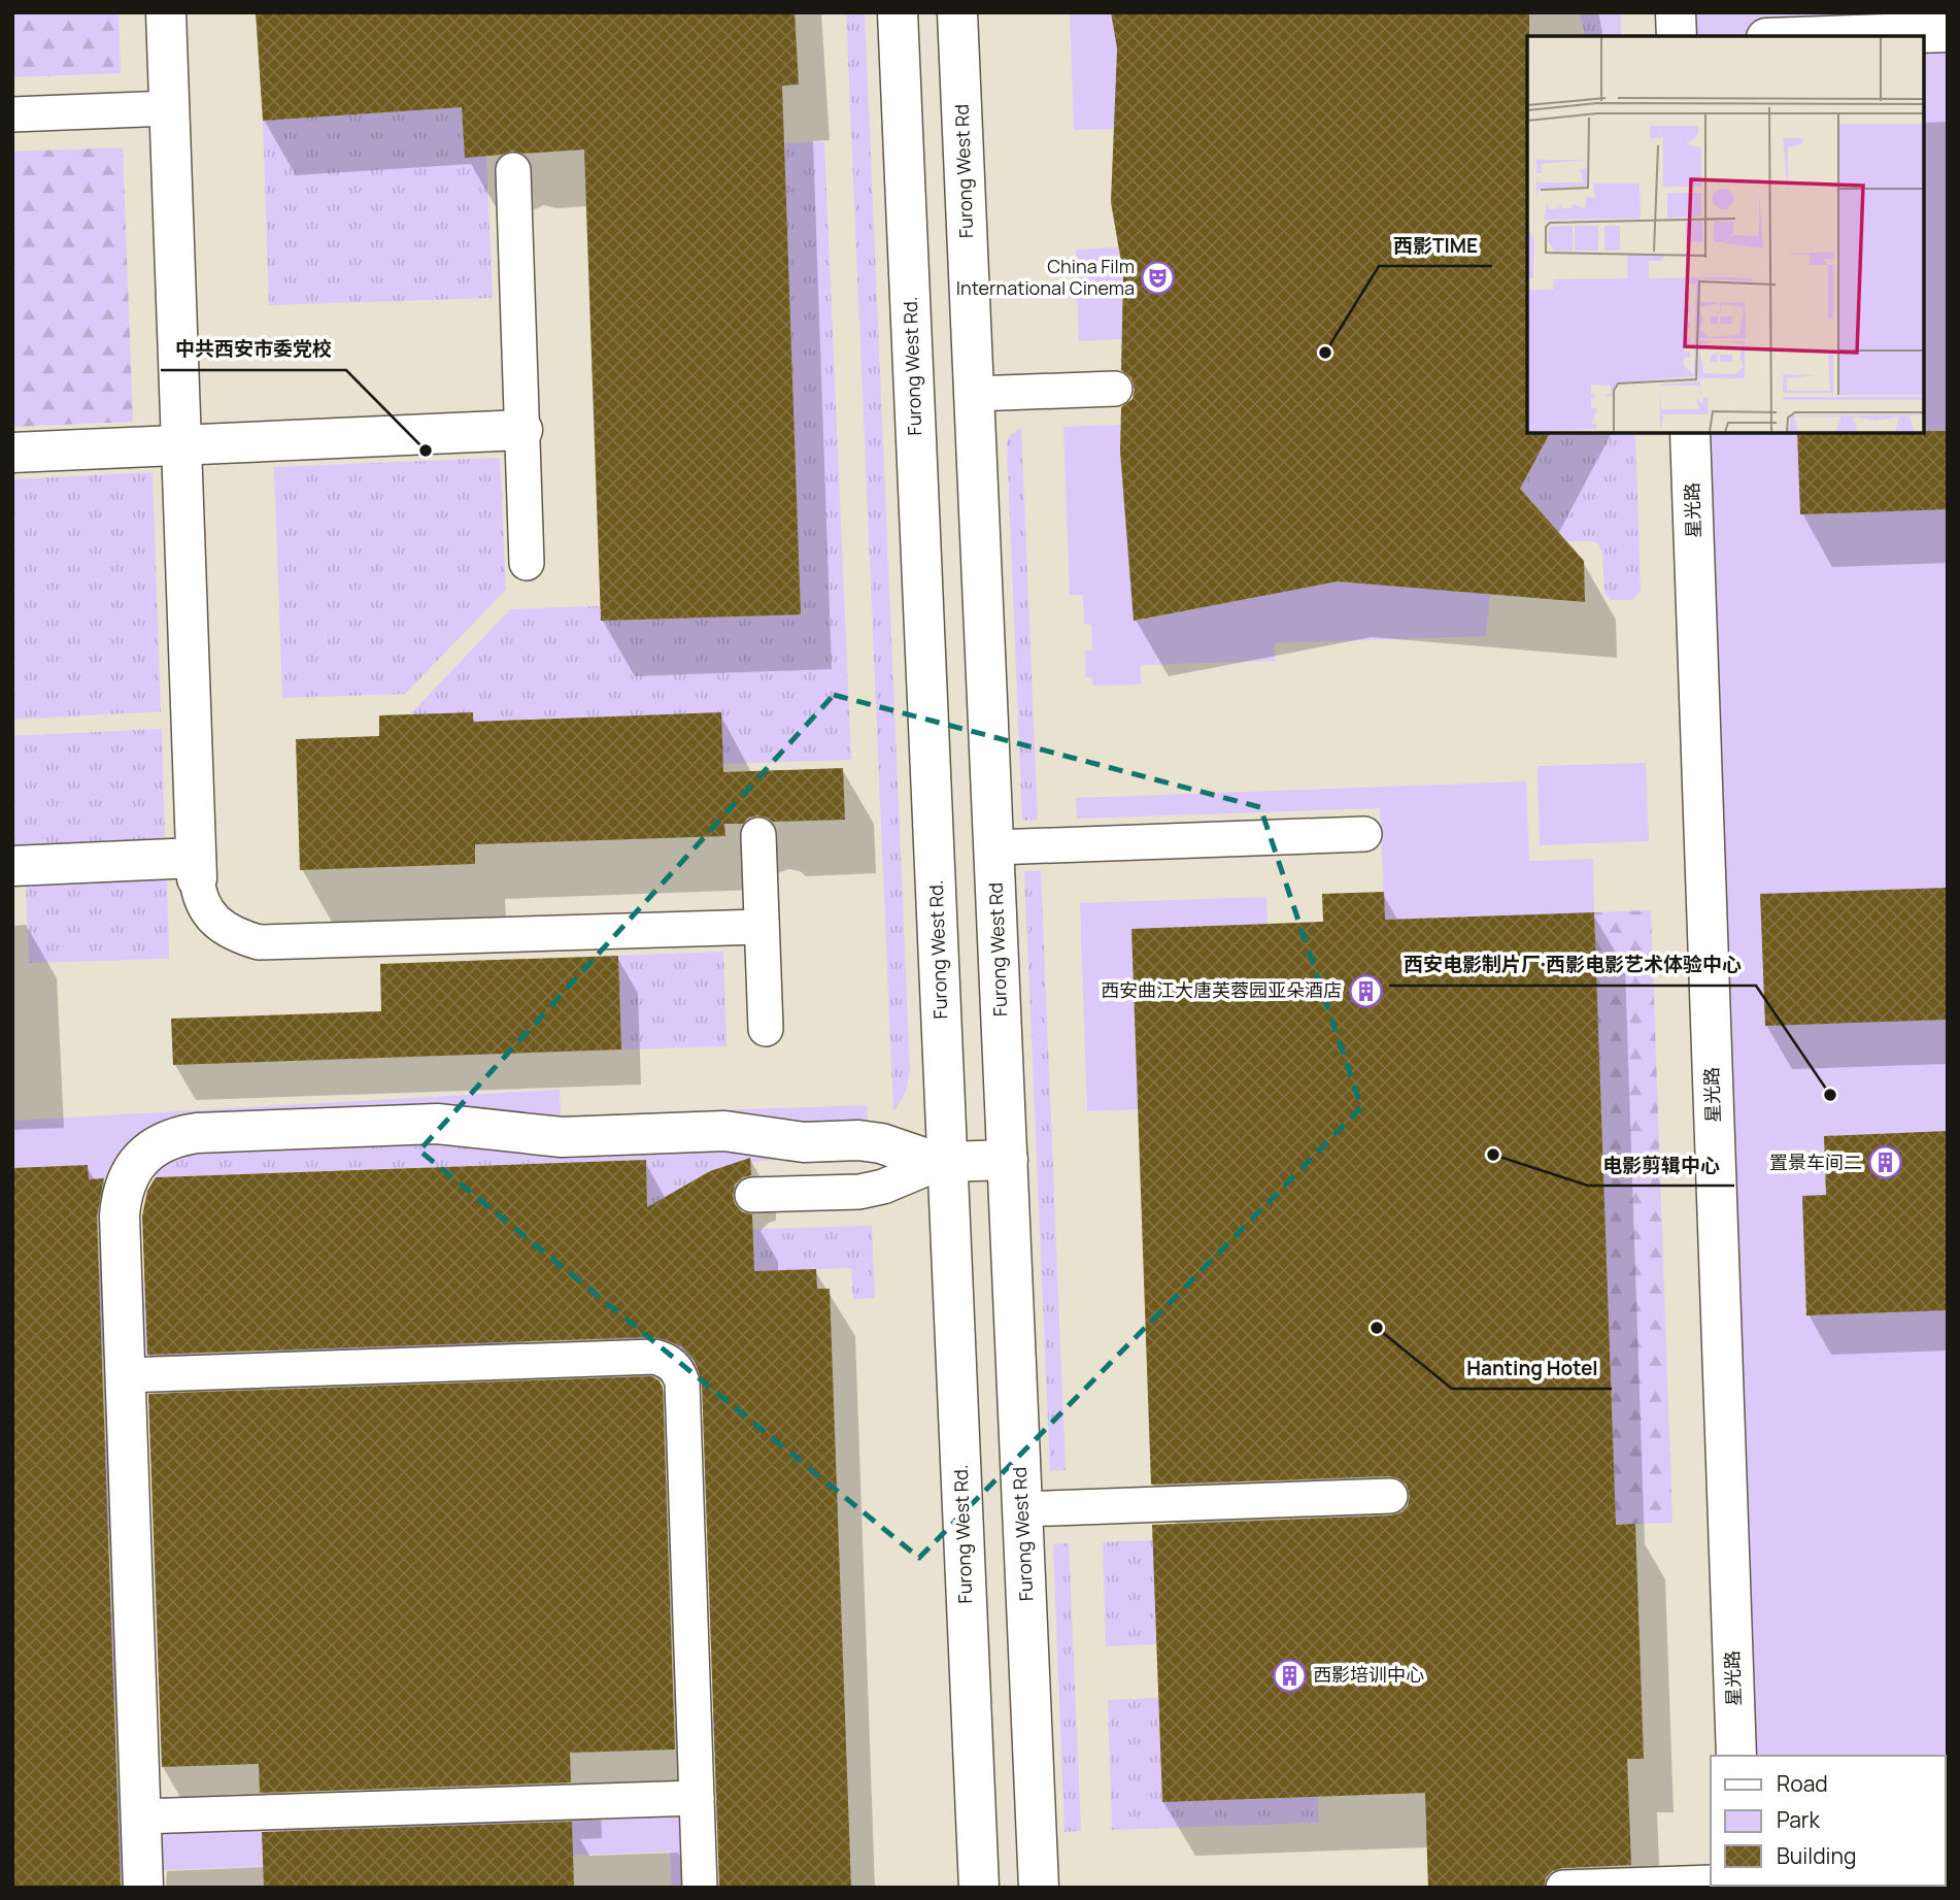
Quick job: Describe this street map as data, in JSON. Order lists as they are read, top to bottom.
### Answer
{
  "streets": {
    "street": ["Furong West Rd", "Furong West Rd.", "星光路"]
  },
  "places": {
    "theatre": ["China Film International Cinema"],
    "other": [
      "西影TIME",
      "中共西安市委党校",
      "西安电影制片厂·西影电影艺术体验中心",
      "电影剪辑中心",
      "Hanting Hotel"
    ],
    "building": ["西安曲江大唐芙蓉园亚朵酒店", "置景车间二", "西影培训中心"]
  },
  "legend": ["Road", "Park", "Building"]
}
